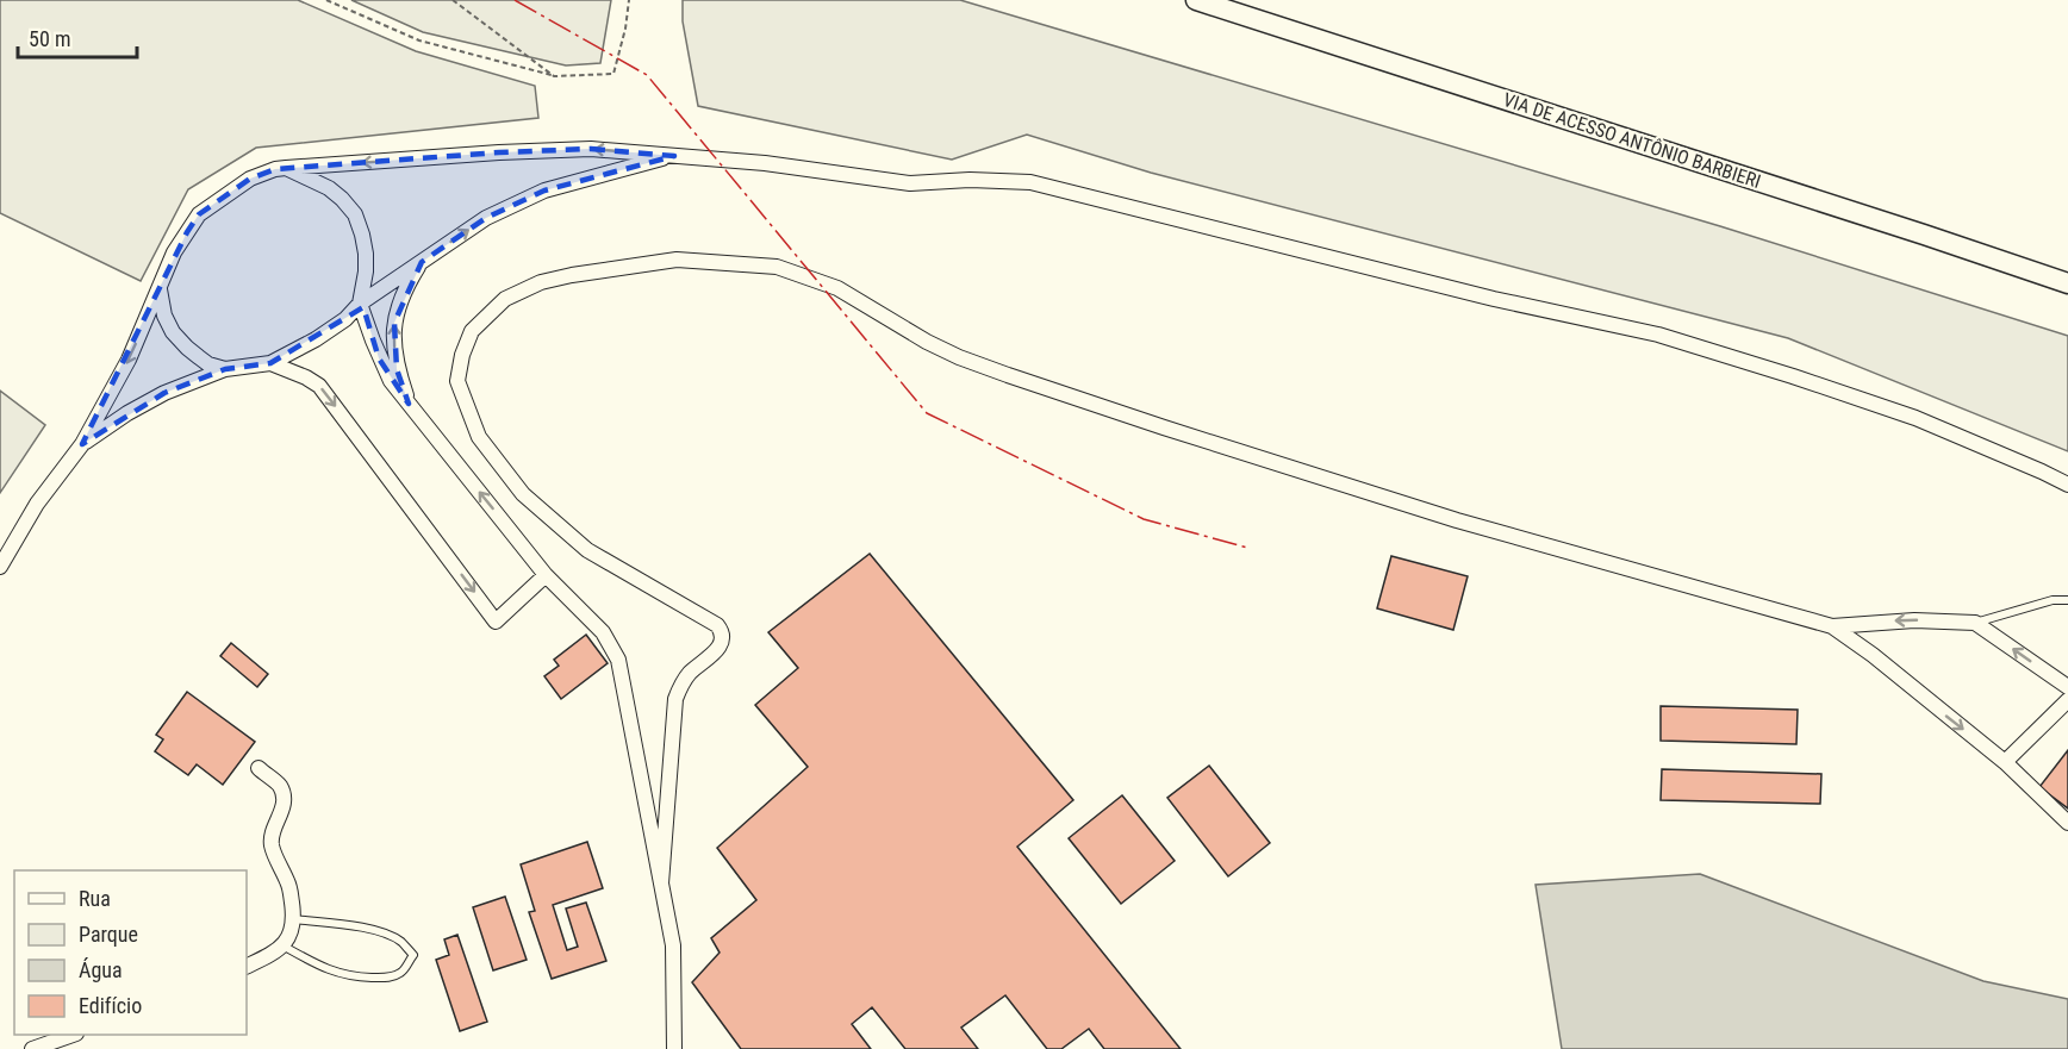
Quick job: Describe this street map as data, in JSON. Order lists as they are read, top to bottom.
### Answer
{
  "streets": {
    "main road": ["VIA DE ACESSO ANTÔNIO BARBIERI"]
  },
  "legend": [
    "Rua",
    "Parque",
    "Água",
    "Edifício"
  ],
  "scale_bar": "50 m"
}
